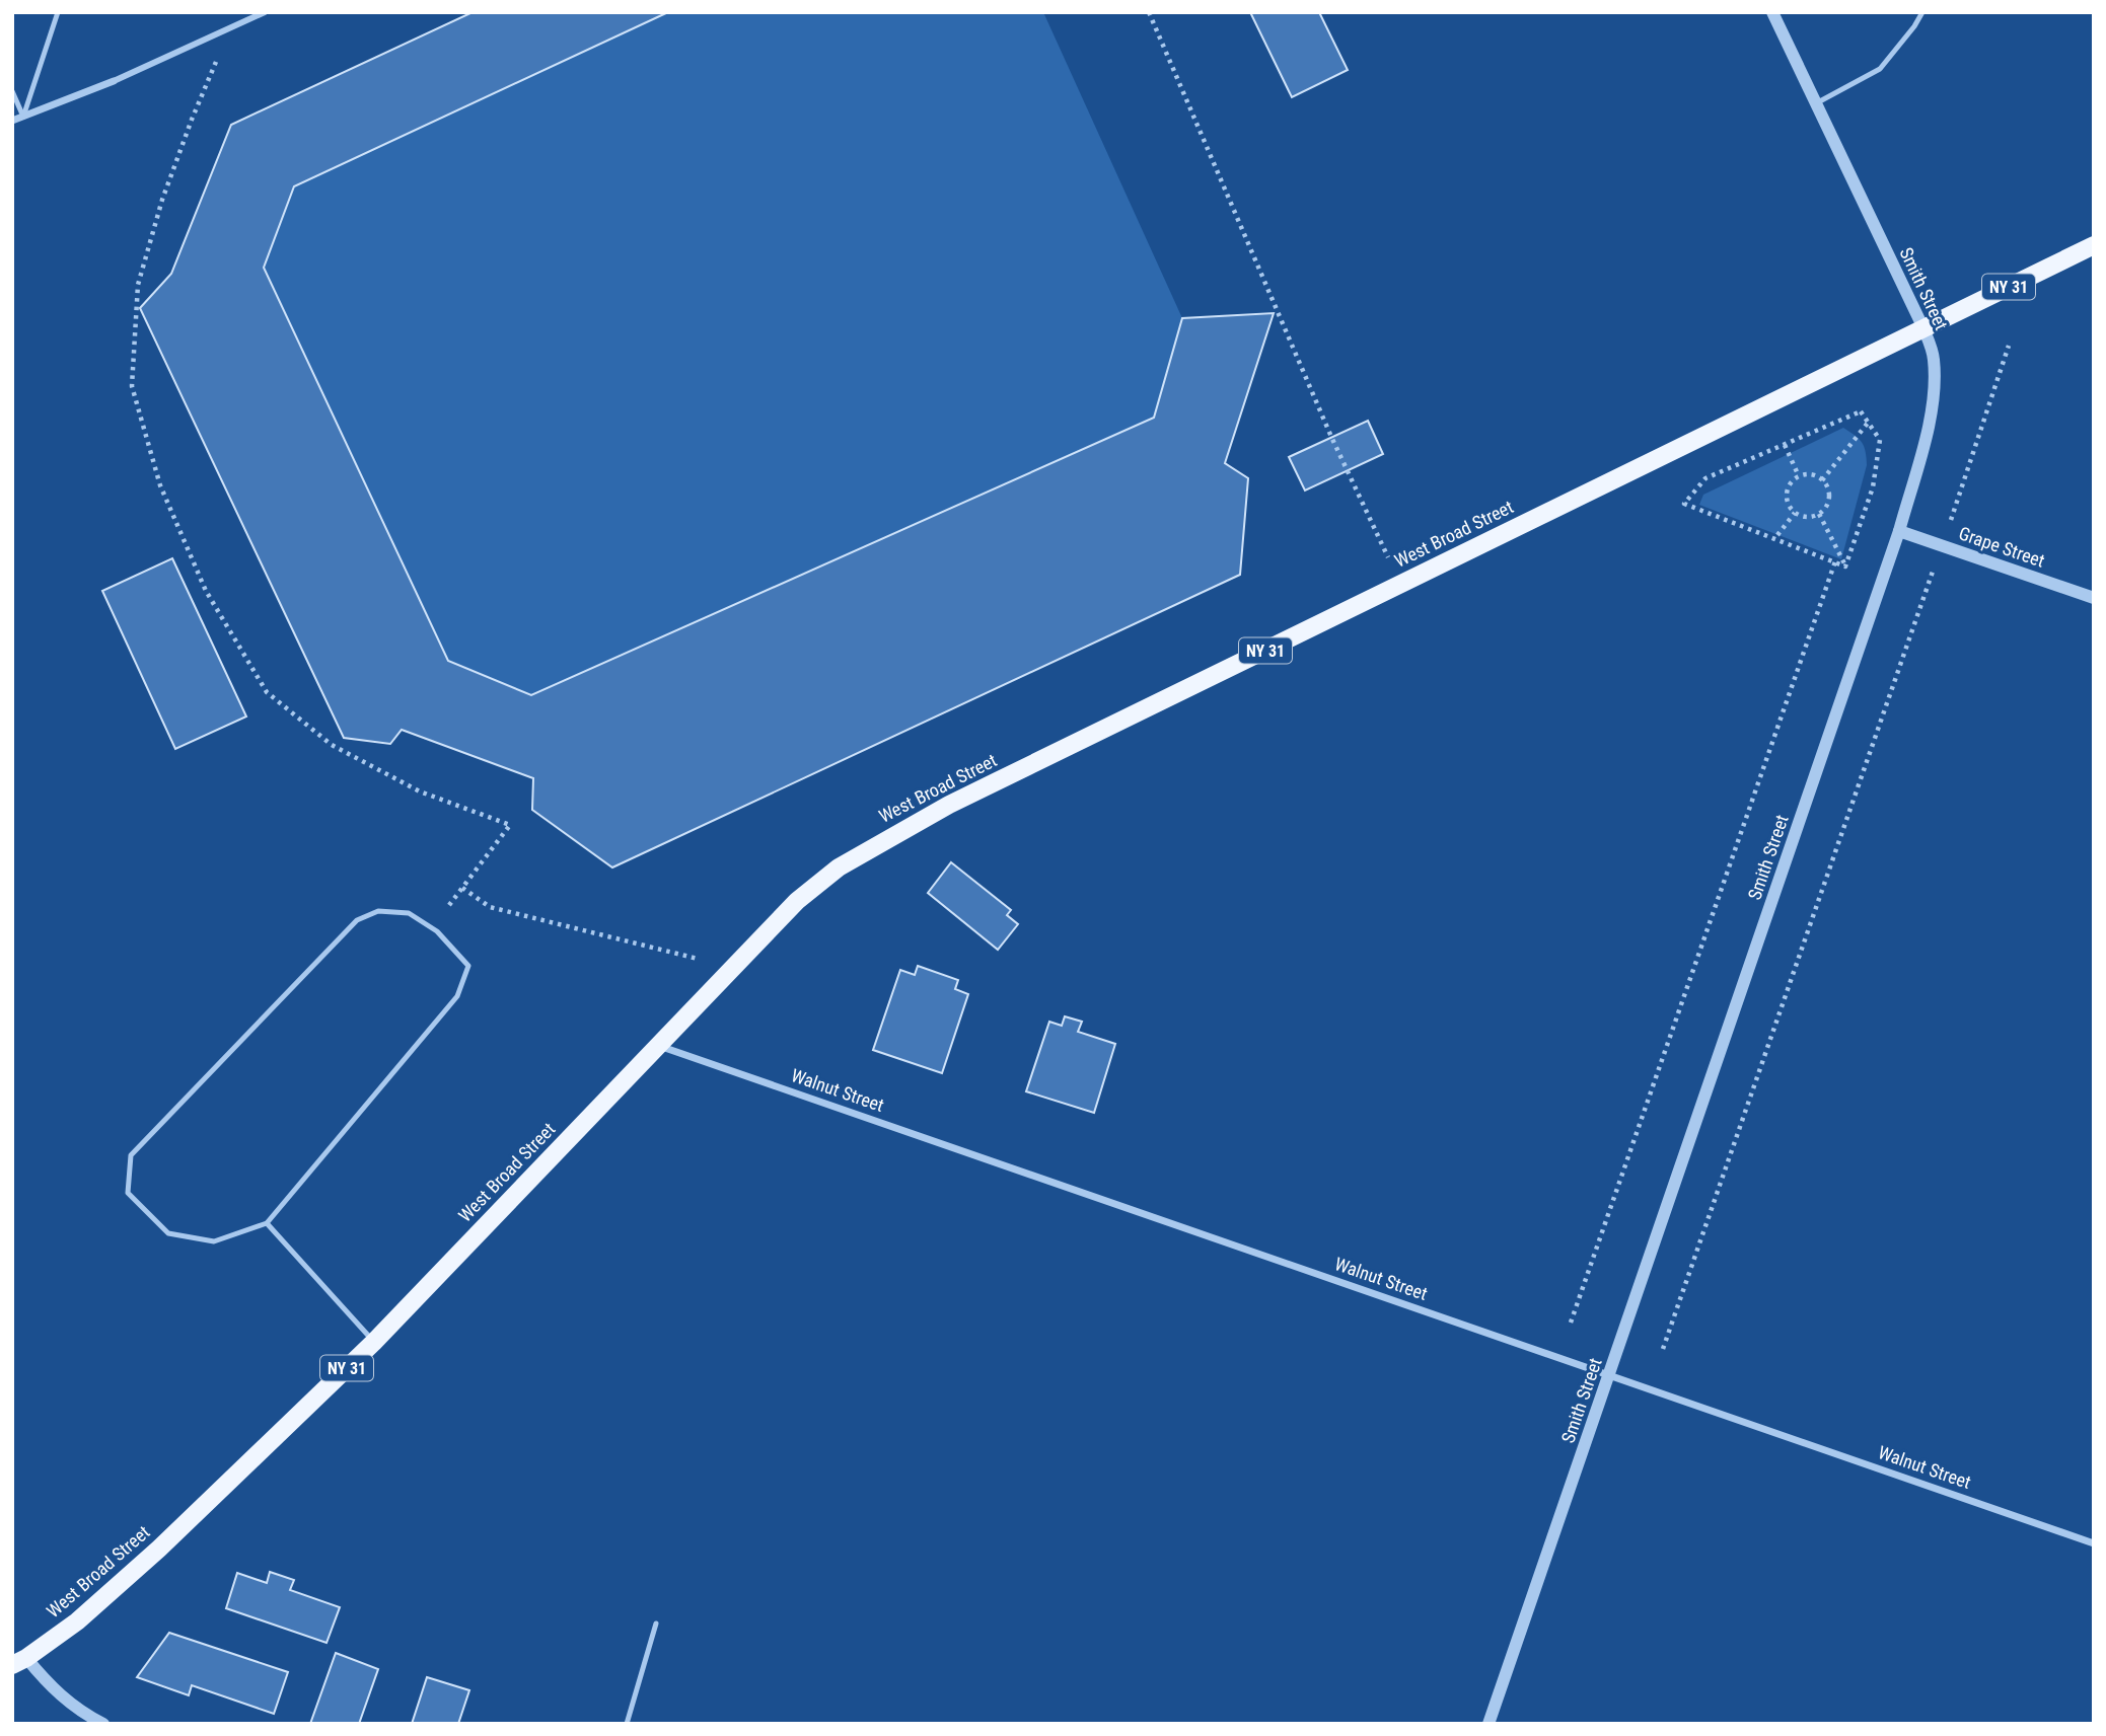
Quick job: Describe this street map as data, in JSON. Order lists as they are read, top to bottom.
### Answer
{
  "streets": {
    "main road": ["NY 31", "West Broad Street"],
    "street": ["Smith Street", "Grape Street", "Walnut Street"]
  },
  "crossings": [
    ["Smith Street", "West Broad Street"],
    ["Smith Street", "Grape Street"],
    ["Smith Street", "Walnut Street"],
    ["West Broad Street", "Walnut Street"]
  ]
}
